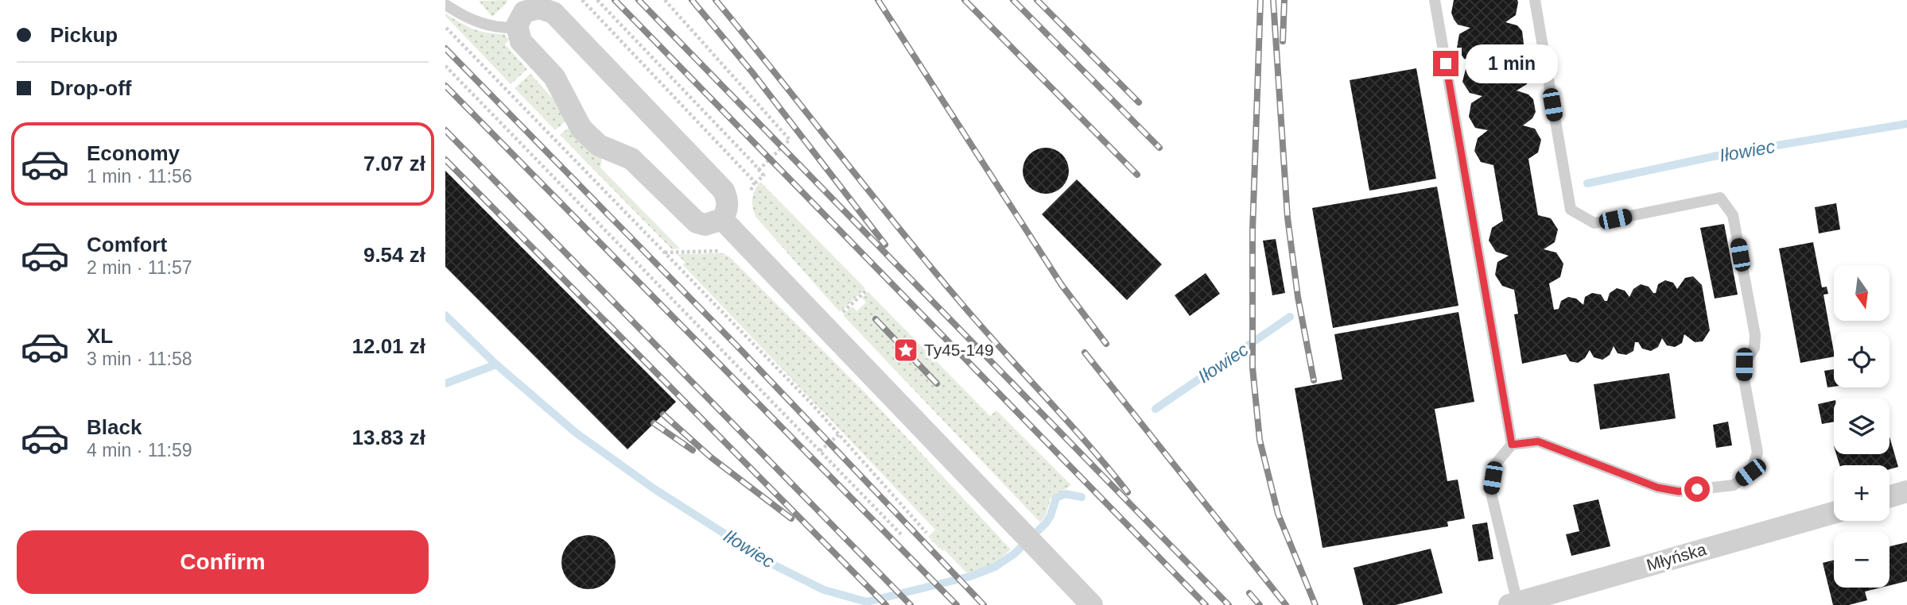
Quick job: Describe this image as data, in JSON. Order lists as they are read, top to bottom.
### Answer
{
  "streets": {
    "street": ["Młyńska"]
  },
  "water": ["Iłowiec"],
  "places": {
    "place": ["Ty45-149"]
  },
  "north": "bottom",
  "page": {
    "banner": ["Pickup", "Drop-off"],
    "bubble": "1 min",
    "list": [
      {
        "name": "Economy",
        "note": "1 min · 11:56",
        "value": "7.07 zł"
      },
      {
        "name": "Comfort",
        "note": "2 min · 11:57",
        "value": "9.54 zł"
      },
      {
        "name": "XL",
        "note": "3 min · 11:58",
        "value": "12.01 zł"
      },
      {
        "name": "Black",
        "note": "4 min · 11:59",
        "value": "13.83 zł"
      }
    ],
    "map_buttons": ["+", "−"],
    "buttons": "Confirm"
  }
}
